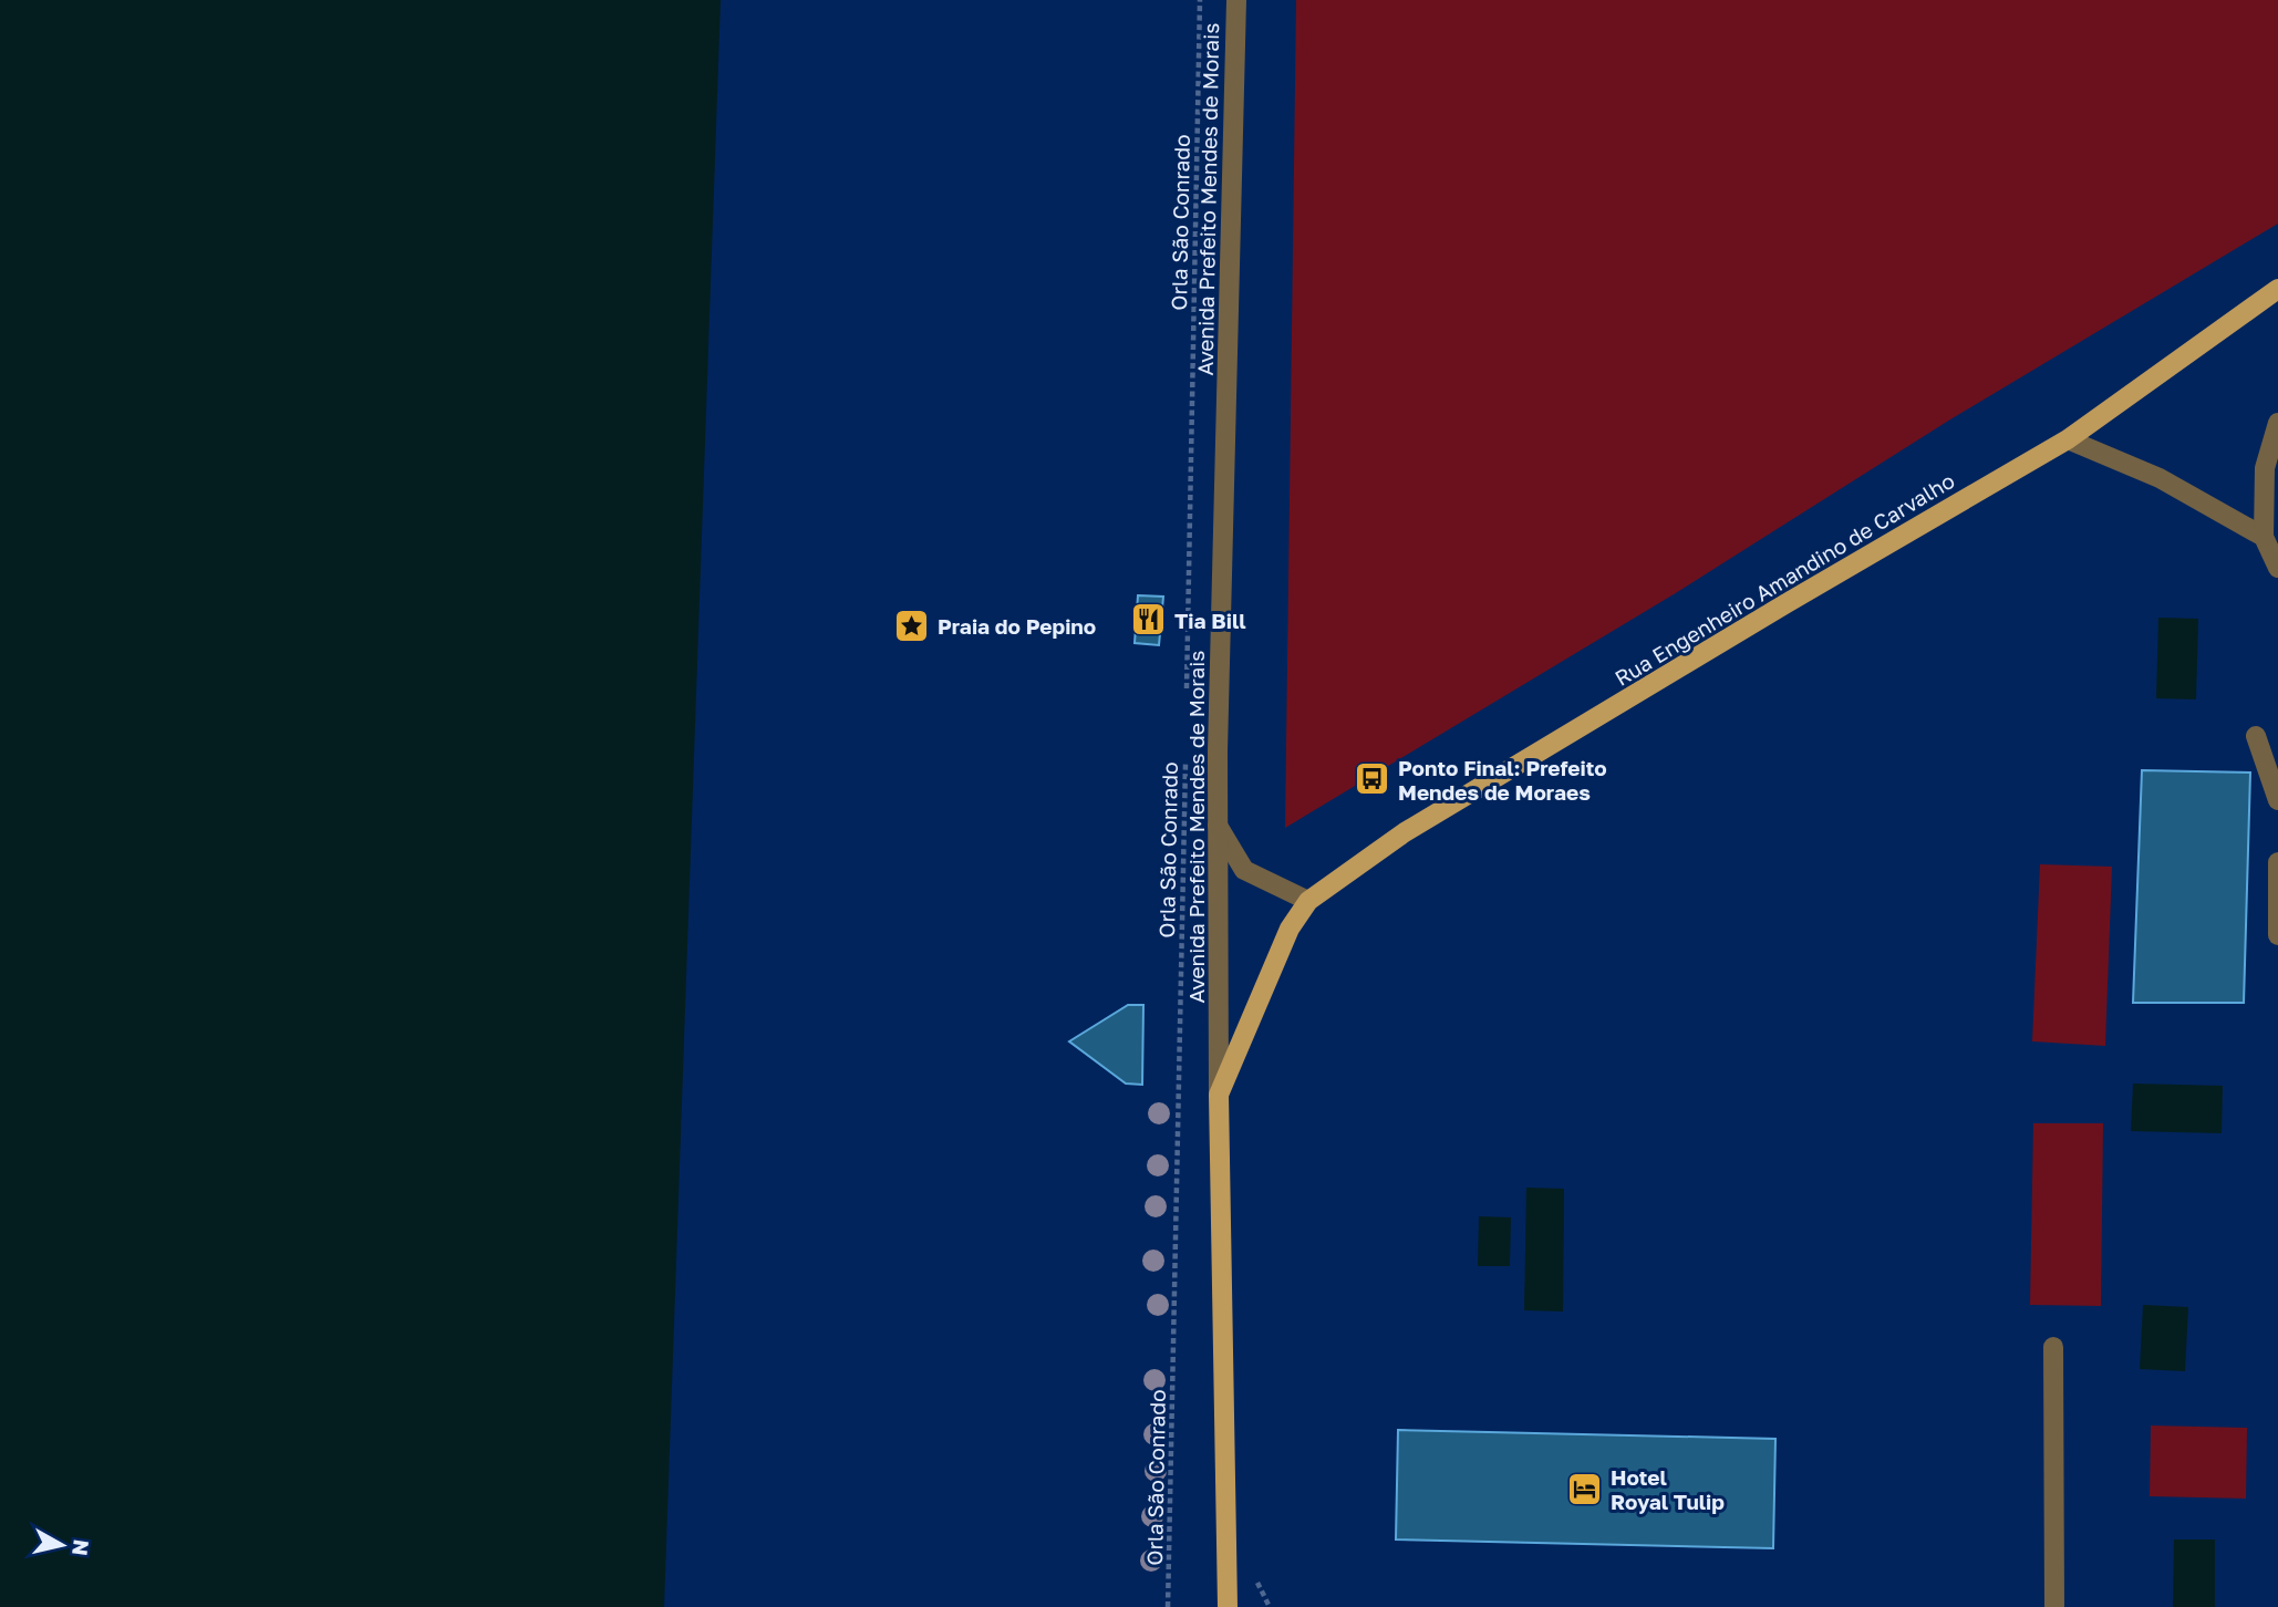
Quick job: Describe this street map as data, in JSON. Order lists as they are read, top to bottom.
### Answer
{
  "streets": {
    "main road": ["Avenida Prefeito Mendes de Morais", "Rua Engenheiro Amandino de Carvalho"],
    "path": ["Orla São Conrado"]
  },
  "crossings": [
    ["Avenida Prefeito Mendes de Morais", "Rua Engenheiro Amandino de Carvalho"]
  ],
  "places": {
    "restaurant": ["Tia Bill"],
    "place": ["Praia do Pepino"],
    "bus stop": ["Ponto Final: Prefeito Mendes de Moraes"],
    "hotel": ["Hotel Royal Tulip"]
  },
  "north": "right"
}
